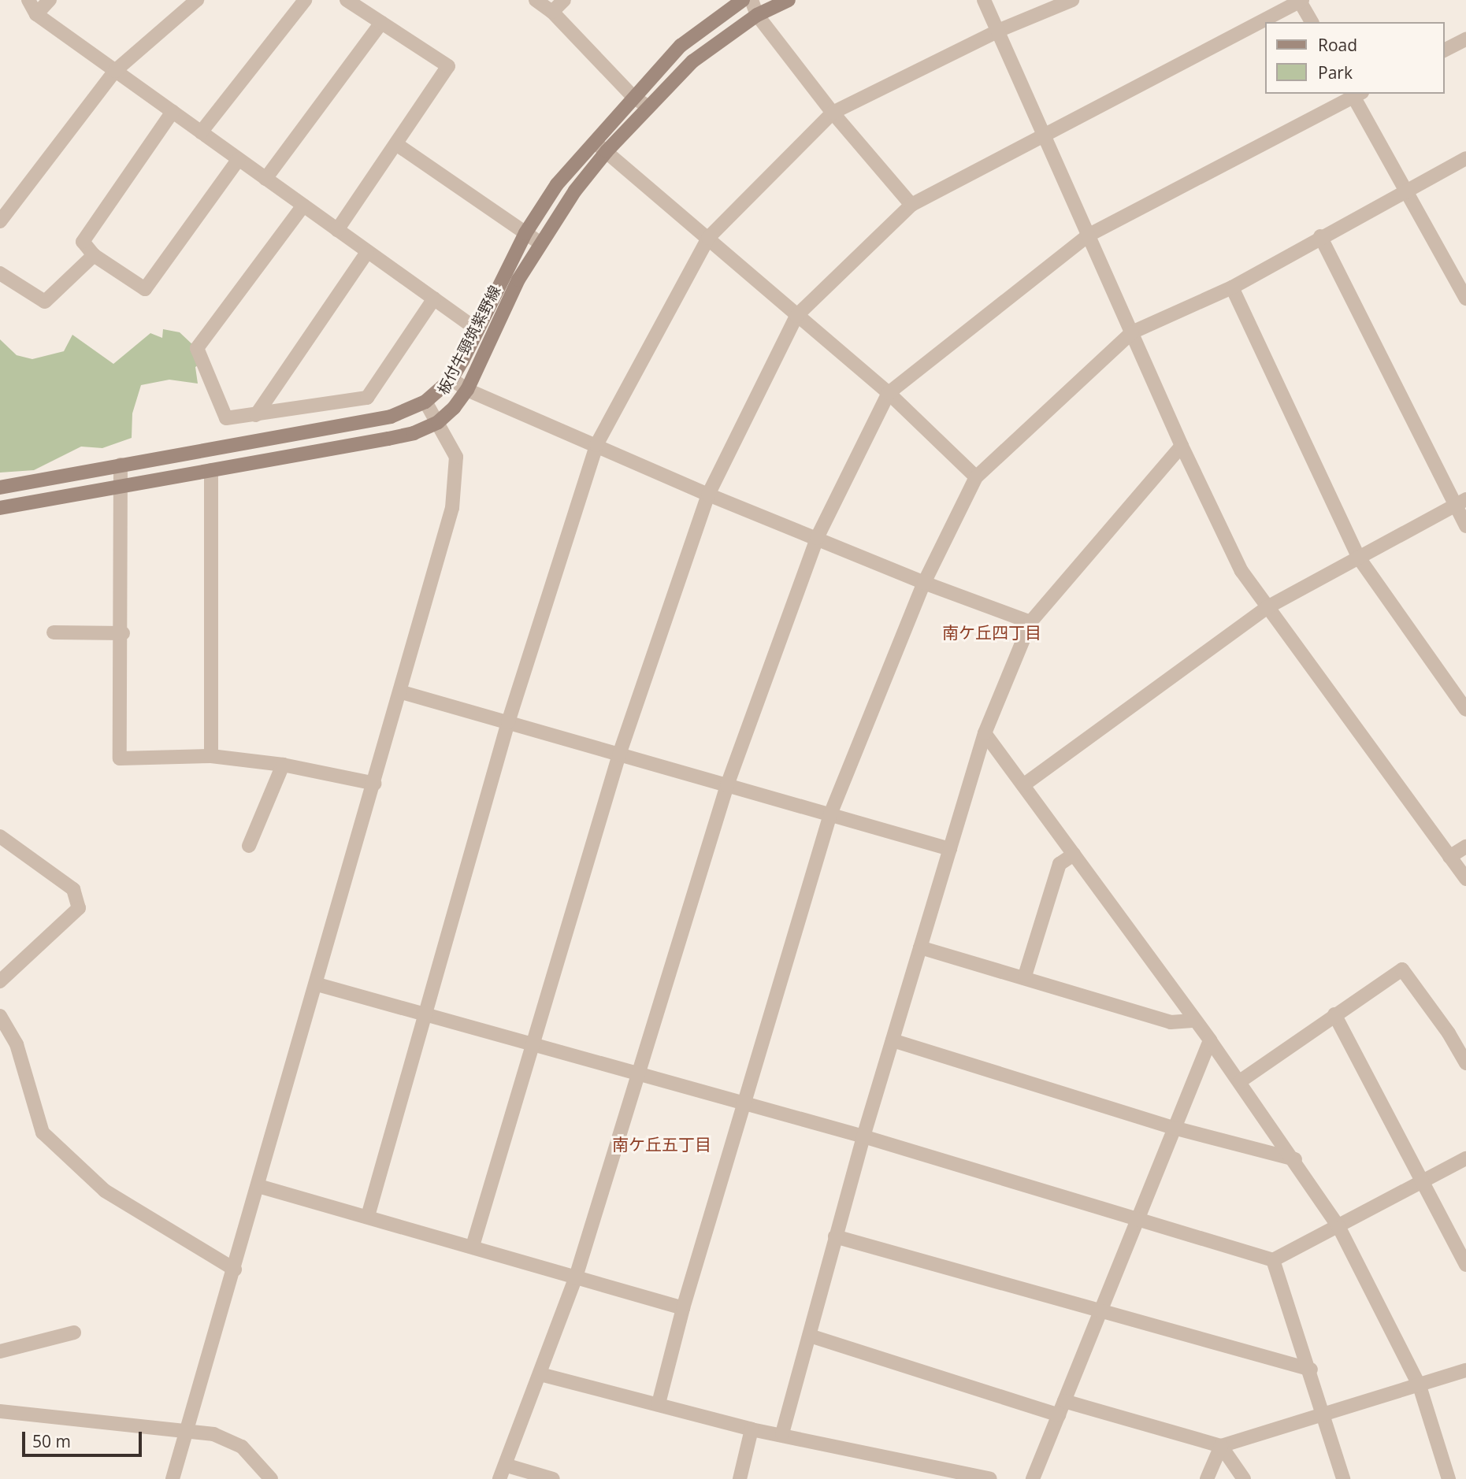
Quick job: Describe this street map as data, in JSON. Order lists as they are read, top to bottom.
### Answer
{
  "streets": {
    "main road": ["板付牛頸筑紫野線"]
  },
  "districts": ["南ケ丘四丁目", "南ケ丘五丁目"],
  "legend": ["Road", "Park"],
  "scale_bar": "50 m"
}
